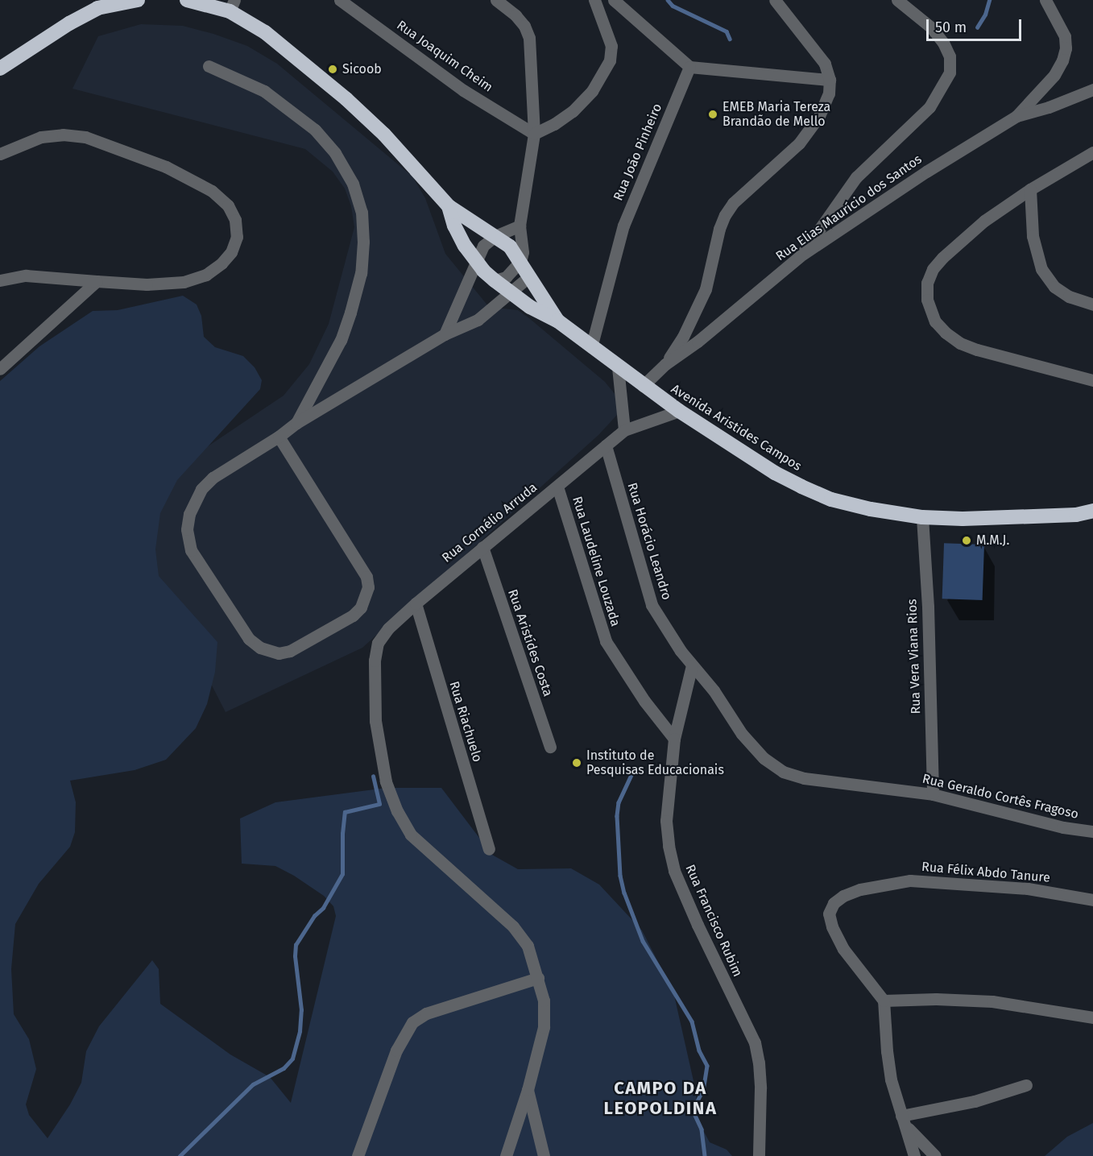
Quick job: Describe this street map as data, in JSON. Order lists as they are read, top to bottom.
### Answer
{
  "streets": {
    "highway": ["Avenida Aristides Campos"],
    "street": [
      "Rua Joaquim Cheim",
      "Rua João Pinheiro",
      "Rua Elias Maurício dos Santos",
      "Rua Cornélio Arruda",
      "Rua Horácio Leandro",
      "Rua Laudeline Louzada",
      "Rua Aristídes Costa",
      "Rua Vera Viana Rios",
      "Rua Riachuelo",
      "Rua Geraldo Cortês Fragoso",
      "Rua Félix Abdo Tanure",
      "Rua Francisco Rubim"
    ]
  },
  "crossings": [
    ["Rua João Pinheiro", "Avenida Aristides Campos"],
    ["Rua Elias Maurício dos Santos", "Avenida Aristides Campos"],
    ["Avenida Aristides Campos", "Rua Cornélio Arruda"],
    ["Avenida Aristides Campos", "Rua Vera Viana Rios"],
    ["Rua Cornélio Arruda", "Rua Horácio Leandro"],
    ["Rua Cornélio Arruda", "Rua Laudeline Louzada"],
    ["Rua Cornélio Arruda", "Rua Aristídes Costa"],
    ["Rua Cornélio Arruda", "Rua Riachuelo"],
    ["Rua Horácio Leandro", "Rua Geraldo Cortês Fragoso"],
    ["Rua Horácio Leandro", "Rua Francisco Rubim"],
    ["Rua Laudeline Louzada", "Rua Francisco Rubim"],
    ["Rua Vera Viana Rios", "Rua Geraldo Cortês Fragoso"],
    ["Rua Geraldo Cortês Fragoso", "Rua Francisco Rubim"]
  ],
  "districts": ["CAMPO DA LEOPOLDINA"],
  "places": [
    "Sicoob",
    "EMEB Maria Tereza Brandão de Mello",
    "M.M.J.",
    "Instituto de Pesquisas Educacionais"
  ],
  "scale_bar": "50 m"
}
